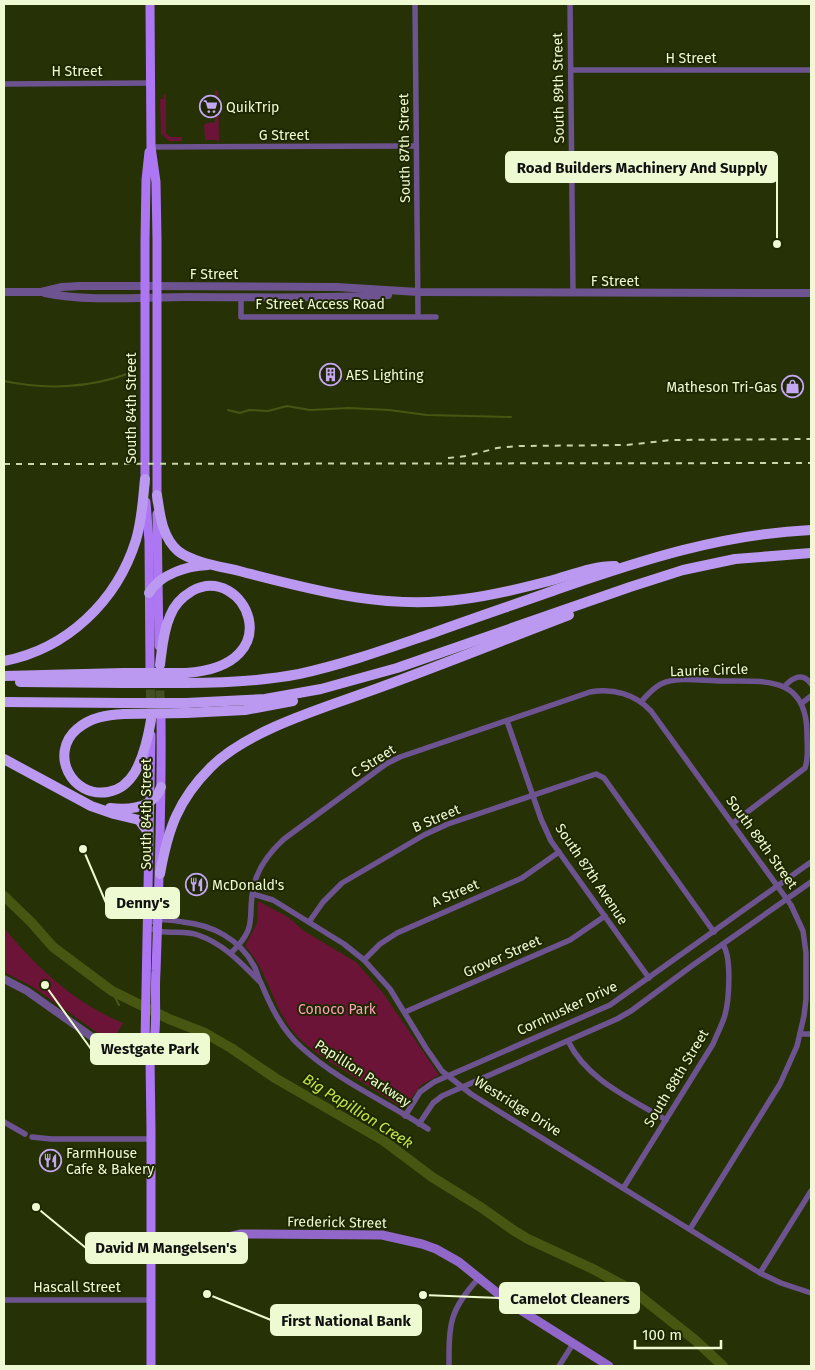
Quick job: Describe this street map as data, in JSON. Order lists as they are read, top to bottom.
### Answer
{
  "streets": {
    "main road": ["South 84th Street", "Frederick Street"],
    "street": [
      "H Street",
      "South 89th Street",
      "G Street",
      "South 87th Street",
      "F Street",
      "F Street Access Road",
      "Laurie Circle",
      "C Street",
      "B Street",
      "South 87th Avenue",
      "A Street",
      "Grover Street",
      "Cornhusker Drive",
      "Papillion Parkway",
      "South 88th Street",
      "Westridge Drive",
      "Hascall Street"
    ]
  },
  "crossings": [
    ["H Street", "South 89th Street"],
    ["H Street", "South 84th Street"],
    ["South 89th Street", "F Street"],
    ["South 89th Street", "Laurie Circle"],
    ["South 89th Street", "C Street"],
    ["South 89th Street", "Cornhusker Drive"],
    ["South 89th Street", "Westridge Drive"],
    ["G Street", "South 87th Street"],
    ["G Street", "South 84th Street"],
    ["South 87th Street", "F Street"],
    ["F Street", "F Street Access Road"],
    ["F Street", "South 84th Street"],
    ["South 84th Street", "Papillion Parkway"],
    ["South 84th Street", "Frederick Street"],
    ["South 84th Street", "Hascall Street"],
    ["Laurie Circle", "C Street"],
    ["C Street", "South 87th Avenue"],
    ["C Street", "Papillion Parkway"],
    ["C Street", "Westridge Drive"],
    ["B Street", "South 87th Avenue"],
    ["B Street", "Cornhusker Drive"],
    ["B Street", "Westridge Drive"],
    ["South 87th Avenue", "A Street"],
    ["South 87th Avenue", "Grover Street"],
    ["South 87th Avenue", "Cornhusker Drive"],
    ["A Street", "Westridge Drive"],
    ["Grover Street", "Westridge Drive"],
    ["Cornhusker Drive", "Papillion Parkway"],
    ["Cornhusker Drive", "Westridge Drive"],
    ["South 88th Street", "Westridge Drive"]
  ],
  "water": ["Big Papillion Creek"],
  "parks": ["Conoco Park"],
  "places": {
    "supermarket": ["QuikTrip"],
    "other": [
      "Road Builders Machinery And Supply",
      "Denny's",
      "Westgate Park",
      "David M Mangelsen's",
      "First National Bank",
      "Camelot Cleaners"
    ],
    "building": ["AES Lighting"],
    "shop": ["Matheson Tri-Gas"],
    "restaurant": ["McDonald's", "FarmHouse Cafe & Bakery"]
  },
  "scale_bar": "100 m"
}
